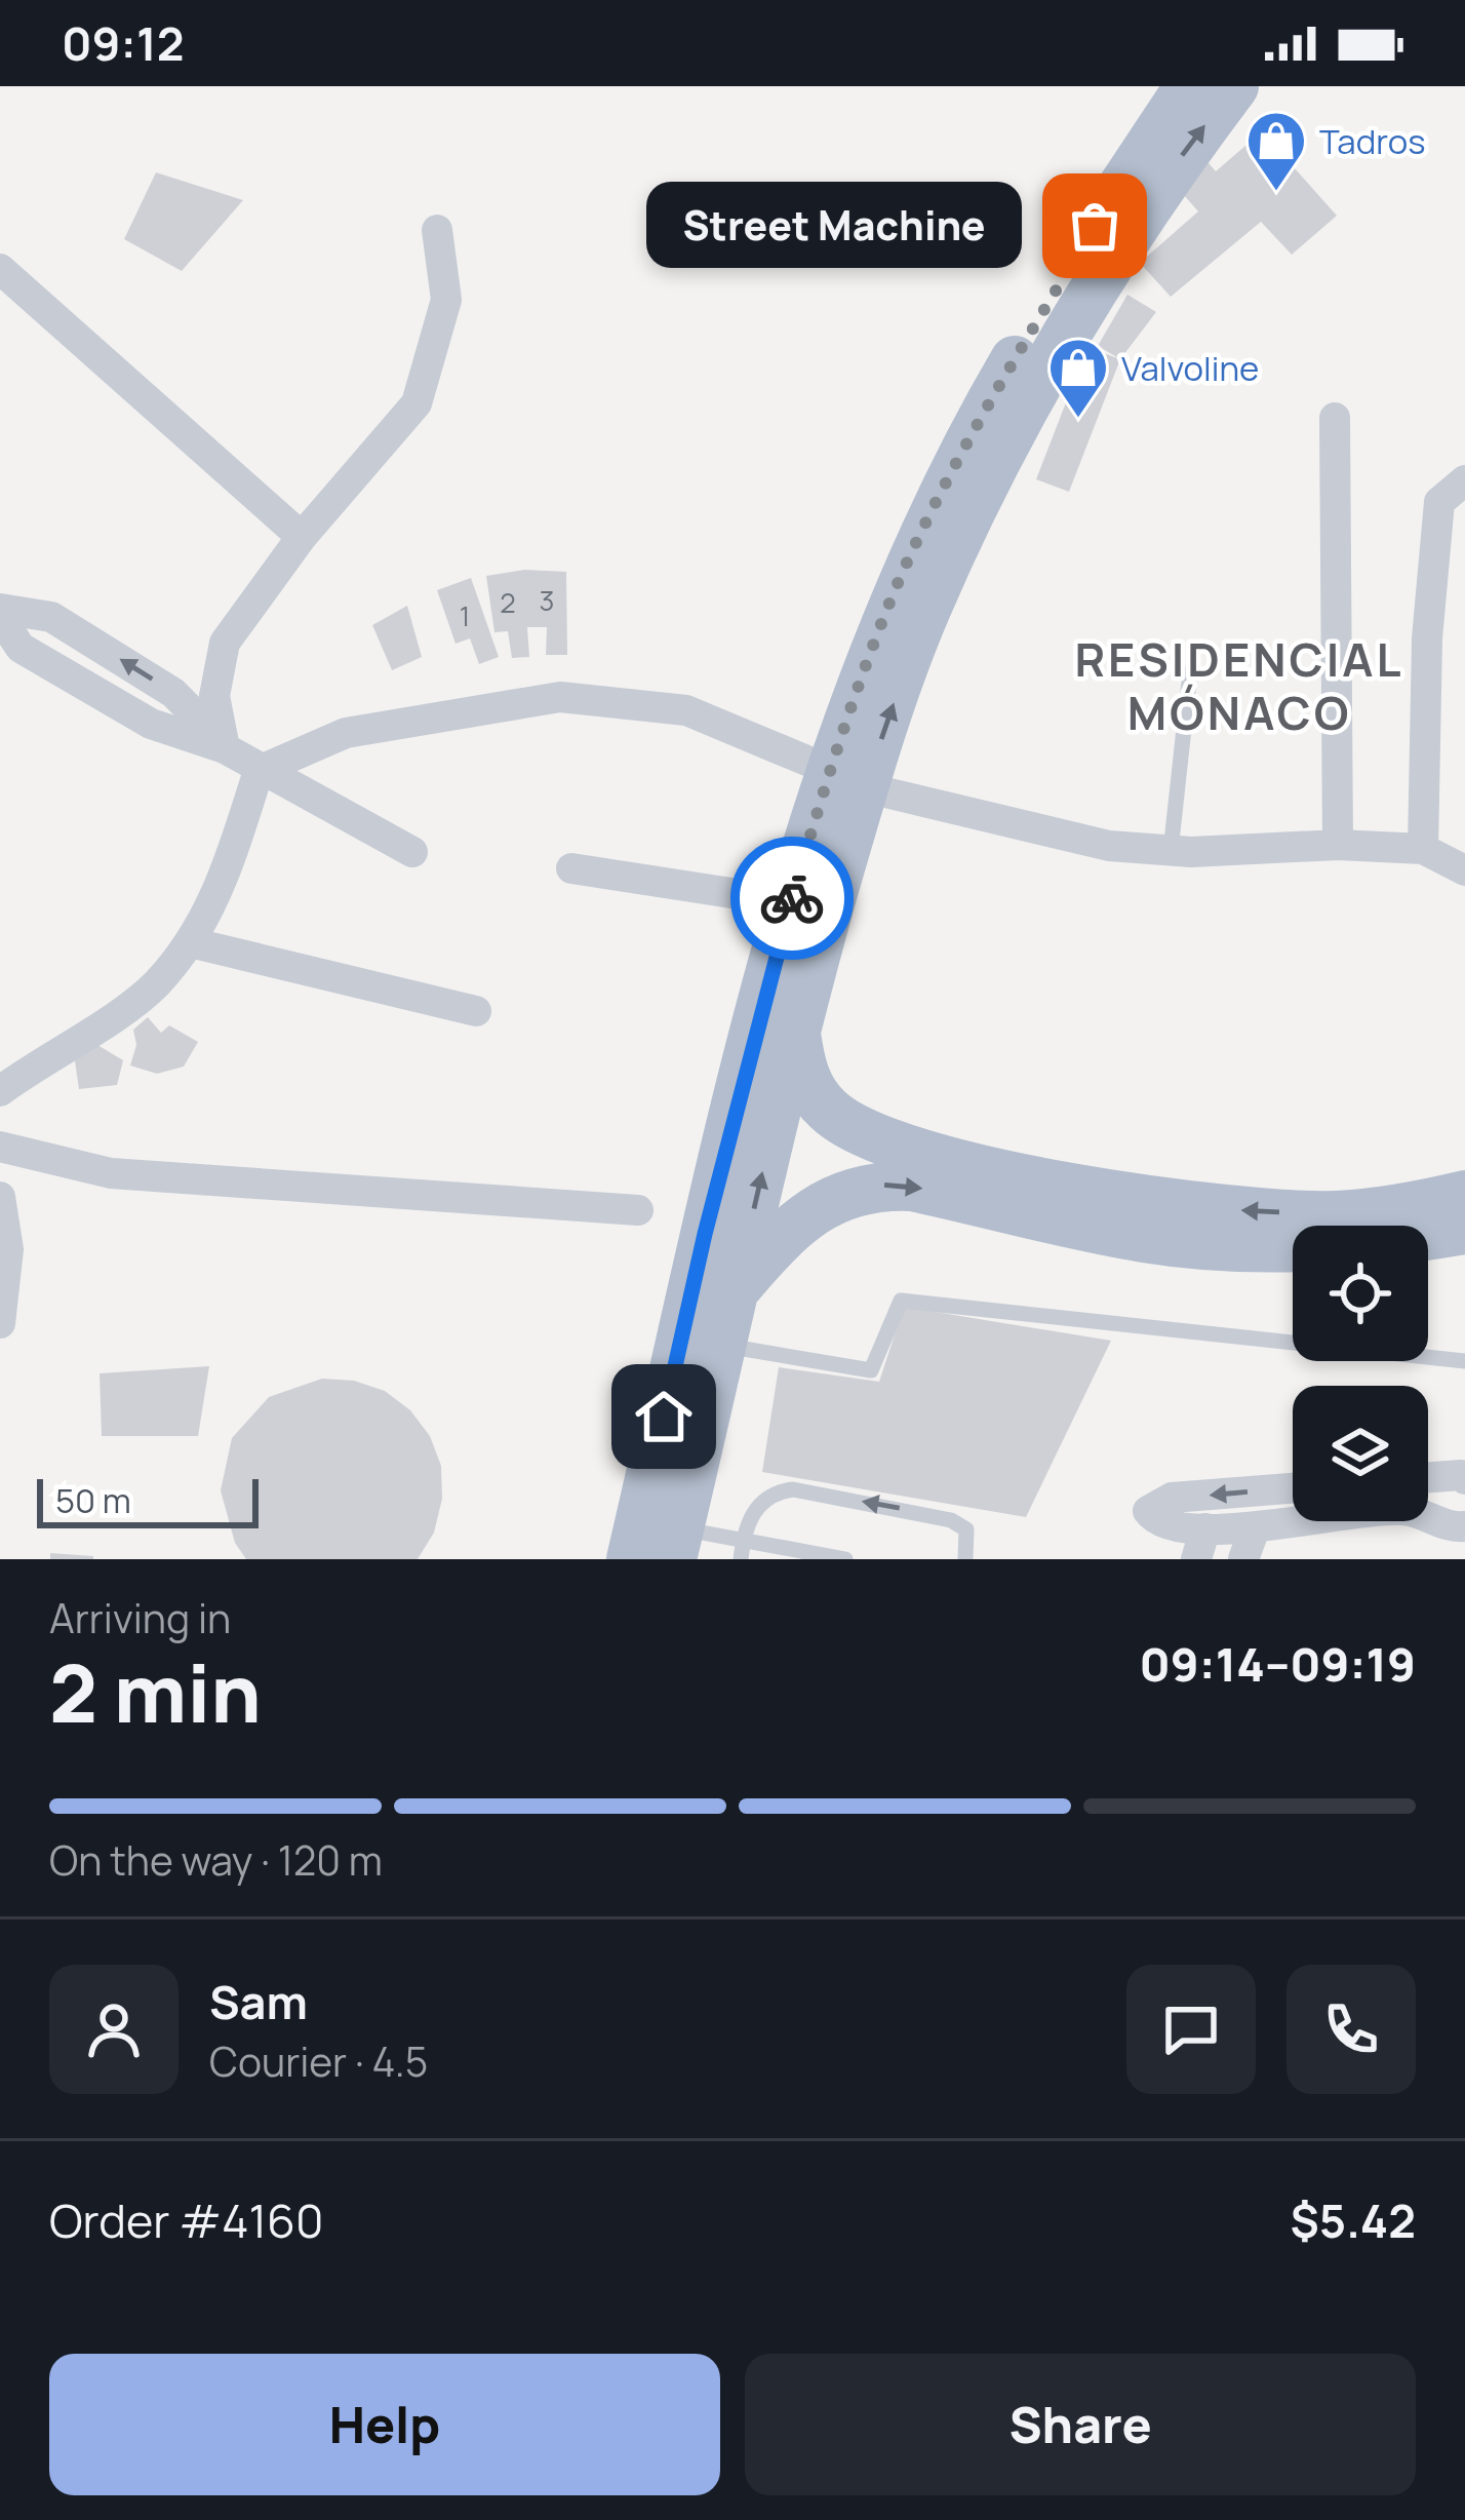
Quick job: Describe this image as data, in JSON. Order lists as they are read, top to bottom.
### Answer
{
  "districts": ["RESIDENCIAL MÓNACO"],
  "places": {
    "shop": ["Tadros", "Valvoline"],
    "other": ["Street Machine"]
  },
  "house_numbers": ["3", "2", "1"],
  "scale_bar": "50 m",
  "page": {
    "status": "09:12",
    "bubble": "Street Machine",
    "scale": "50 m",
    "heading": ["2 min", "Arriving in", "09:14–09:19"],
    "panel": [
      "Sam",
      "Courier · 4.5",
      "Order #4160",
      "$5.42"
    ],
    "bar": "On the way · 120 m",
    "buttons": ["Help", "Share"]
  }
}
